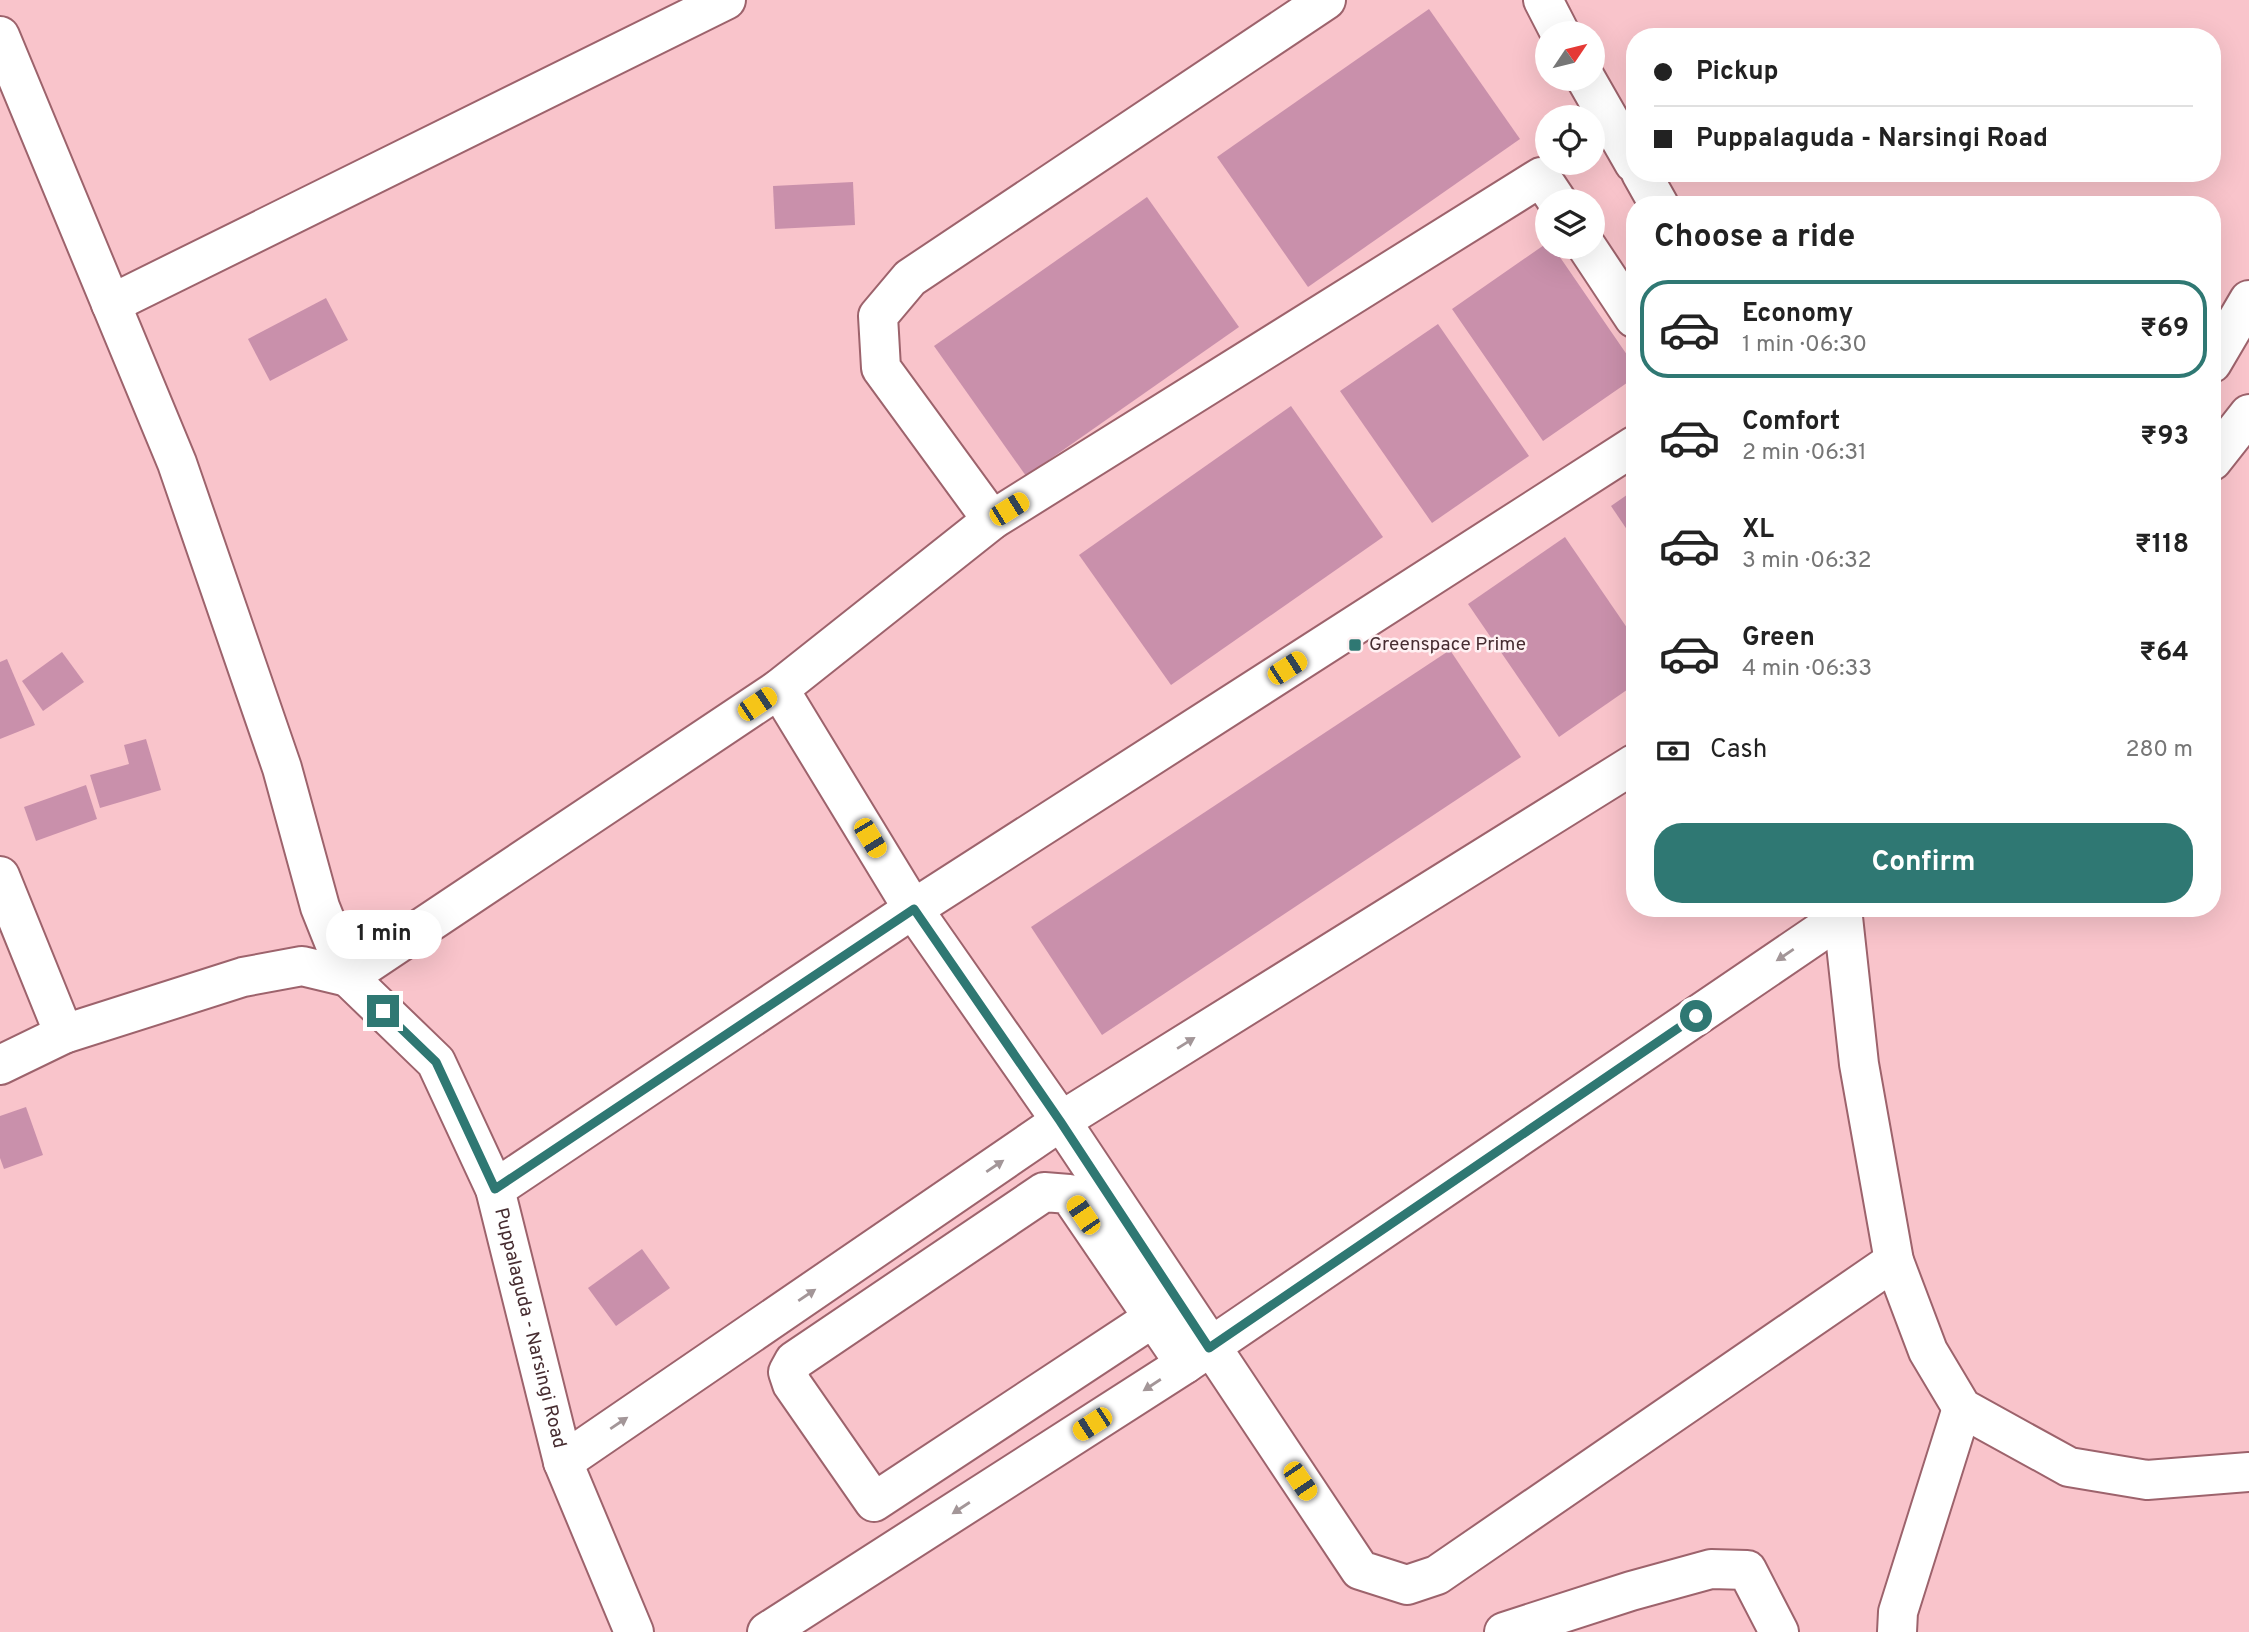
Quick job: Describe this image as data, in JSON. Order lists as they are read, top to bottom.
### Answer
{
  "streets": {
    "street": ["Puppalaguda - Narsingi Road"]
  },
  "places": {
    "transit": ["Greenspace Prime"]
  },
  "north": "top right",
  "page": {
    "banner": ["Pickup", "Puppalaguda - Narsingi Road"],
    "heading": "Choose a ride",
    "list": [
      {
        "name": "Economy",
        "note": "1 min · 06:30",
        "value": "₹69"
      },
      {
        "name": "Comfort",
        "note": "2 min · 06:31",
        "value": "₹93"
      },
      {
        "name": "XL",
        "note": "3 min · 06:32",
        "value": "₹118"
      },
      {
        "name": "Green",
        "note": "4 min · 06:33",
        "value": "₹64"
      }
    ],
    "pay": ["Cash", "280 m"],
    "buttons": "Confirm",
    "bubble": "1 min"
  }
}
